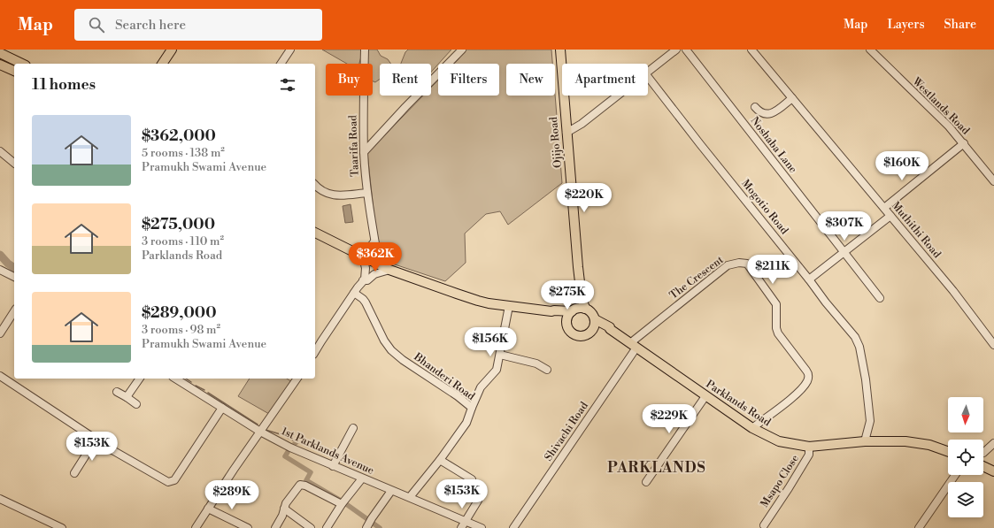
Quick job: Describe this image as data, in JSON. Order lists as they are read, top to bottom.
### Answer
{
  "streets": {
    "main road": ["Ojijo Road", "Parklands Road"],
    "street": [
      "Westlands Road",
      "Noshaba Lane",
      "Taarifa Road",
      "Mogotio Road",
      "Muthithi Road",
      "The Crescent",
      "Bhanderi Road",
      "Shivachi Road",
      "1st Parklands Avenue",
      "Msapo Close"
    ]
  },
  "crossings": [
    ["Ojijo Road", "Parklands Road"],
    ["Mogotio Road", "Parklands Road"],
    ["The Crescent", "Parklands Road"],
    ["The Crescent", "Shivachi Road"],
    ["Bhanderi Road", "1st Parklands Avenue"],
    ["Parklands Road", "Shivachi Road"],
    ["Parklands Road", "Msapo Close"]
  ],
  "districts": ["PARKLANDS"],
  "north": "bottom",
  "page": {
    "header": "Map",
    "search": "Search here",
    "nav": ["Map", "Layers", "Share"],
    "chip": [
      "Buy",
      "Rent",
      "Filters",
      "New",
      "Apartment"
    ],
    "heading": "11 homes",
    "list": [
      {
        "name": "$362,000",
        "note": "5 rooms · 138 m² · Pramukh Swami Avenue"
      },
      {
        "name": "$275,000",
        "note": "3 rooms · 110 m² · Parklands Road"
      },
      {
        "name": "$289,000",
        "note": "3 rooms · 98 m² · Pramukh Swami Avenue"
      }
    ],
    "price": [
      "$160K",
      "$220K",
      "$307K",
      "$362K",
      "$211K",
      "$275K",
      "$156K",
      "$229K",
      "$153K",
      "$153K",
      "$289K"
    ]
  }
}
